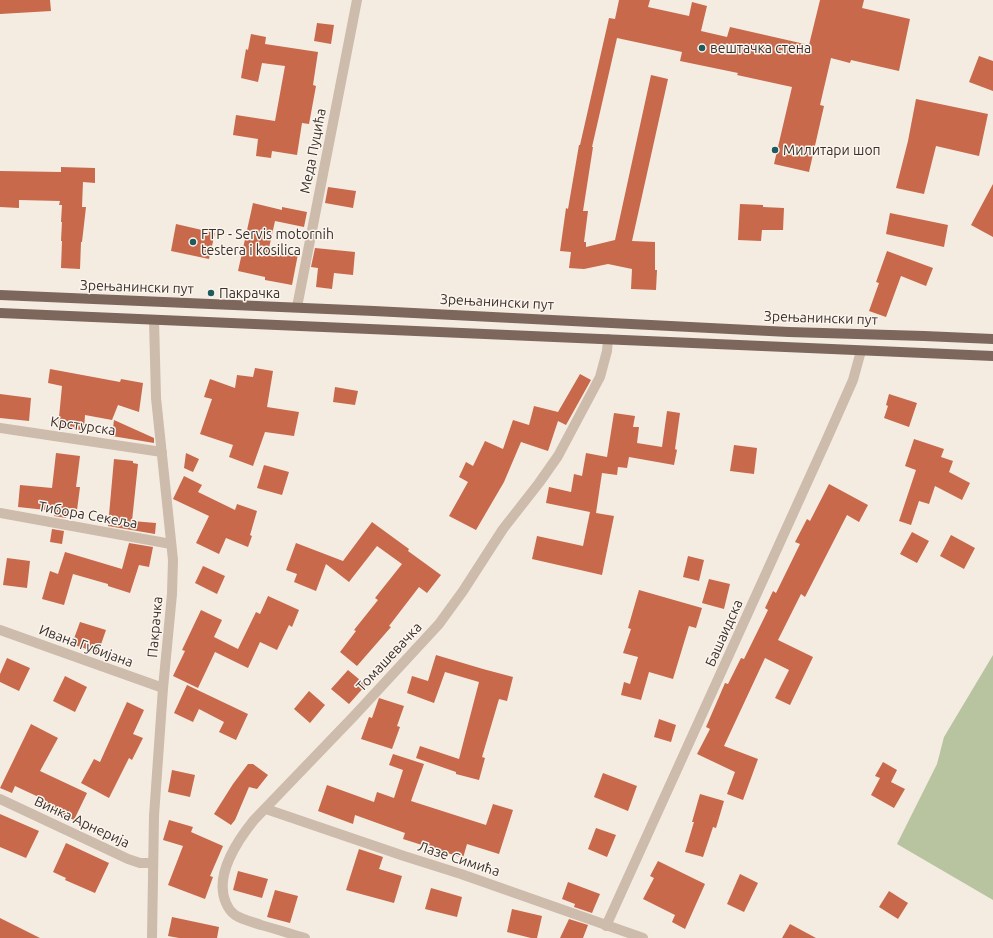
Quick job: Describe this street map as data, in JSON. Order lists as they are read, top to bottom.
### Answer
{
  "streets": {
    "main road": ["Зрењанински пут"],
    "street": [
      "Меда Пуцића",
      "Крстурска",
      "Тибора Секеља",
      "Пакрачка",
      "Башаидска",
      "Ивана Губијана",
      "Томашевачка",
      "Винка Арнерија",
      "Лазе Симића"
    ]
  },
  "crossings": [
    ["Меда Пуцића", "Зрењанински пут"],
    ["Крстурска", "Пакрачка"],
    ["Тибора Секеља", "Пакрачка"],
    ["Пакрачка", "Ивана Губијана"],
    ["Пакрачка", "Винка Арнерија"],
    ["Башаидска", "Лазе Симића"],
    ["Томашевачка", "Лазе Симића"]
  ],
  "places": [
    "вештачка стена",
    "Милитари шоп",
    "FTP - Servis motornih testera i kosilica",
    "Пакрачка"
  ]
}
